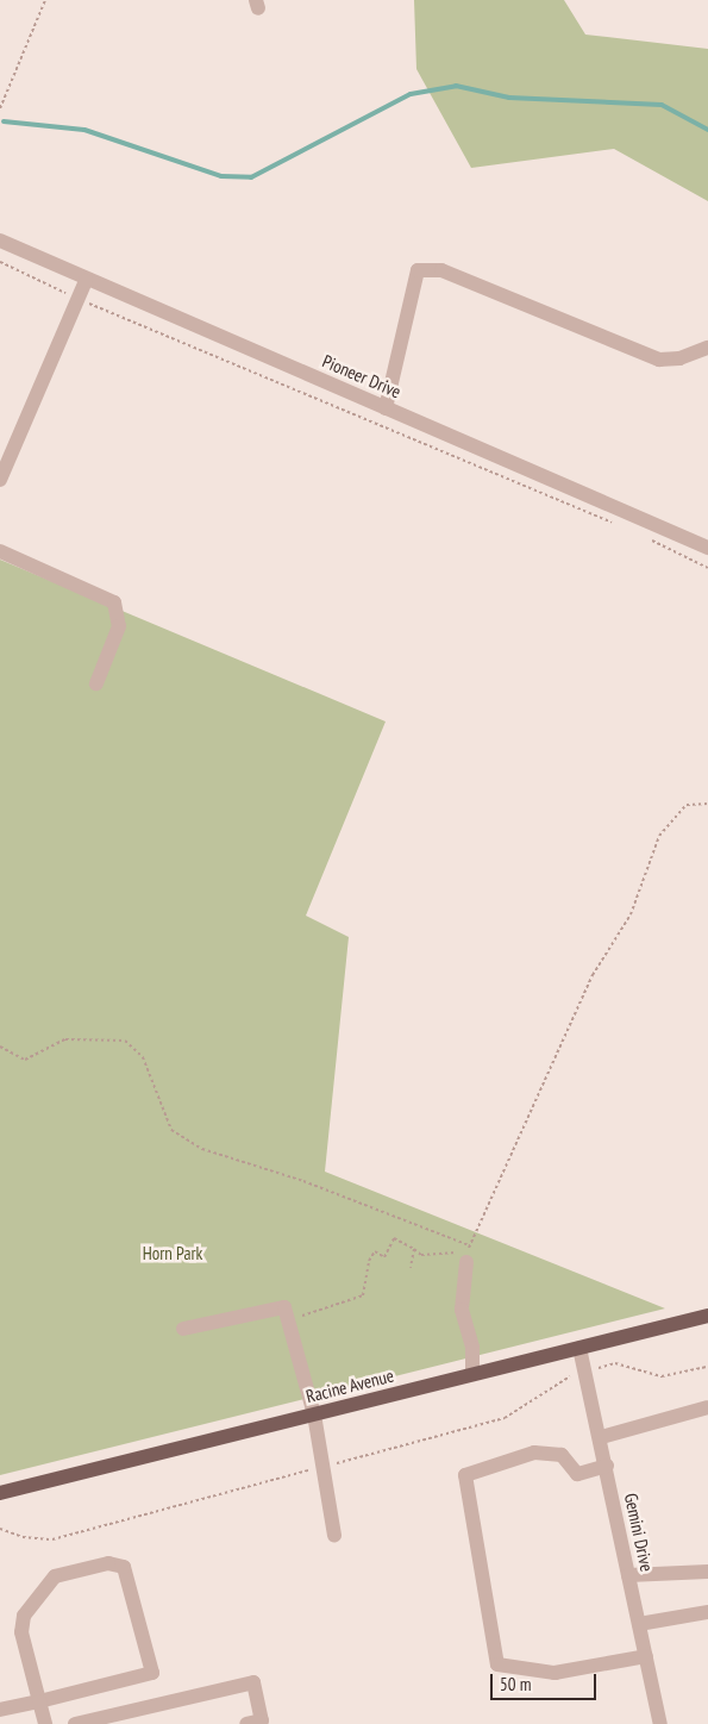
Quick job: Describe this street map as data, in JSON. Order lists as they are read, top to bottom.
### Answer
{
  "streets": {
    "main road": ["Racine Avenue"],
    "street": ["Pioneer Drive", "Gemini Drive"]
  },
  "crossings": [
    ["Racine Avenue", "Gemini Drive"]
  ],
  "parks": ["Horn Park"],
  "scale_bar": "50 m"
}
